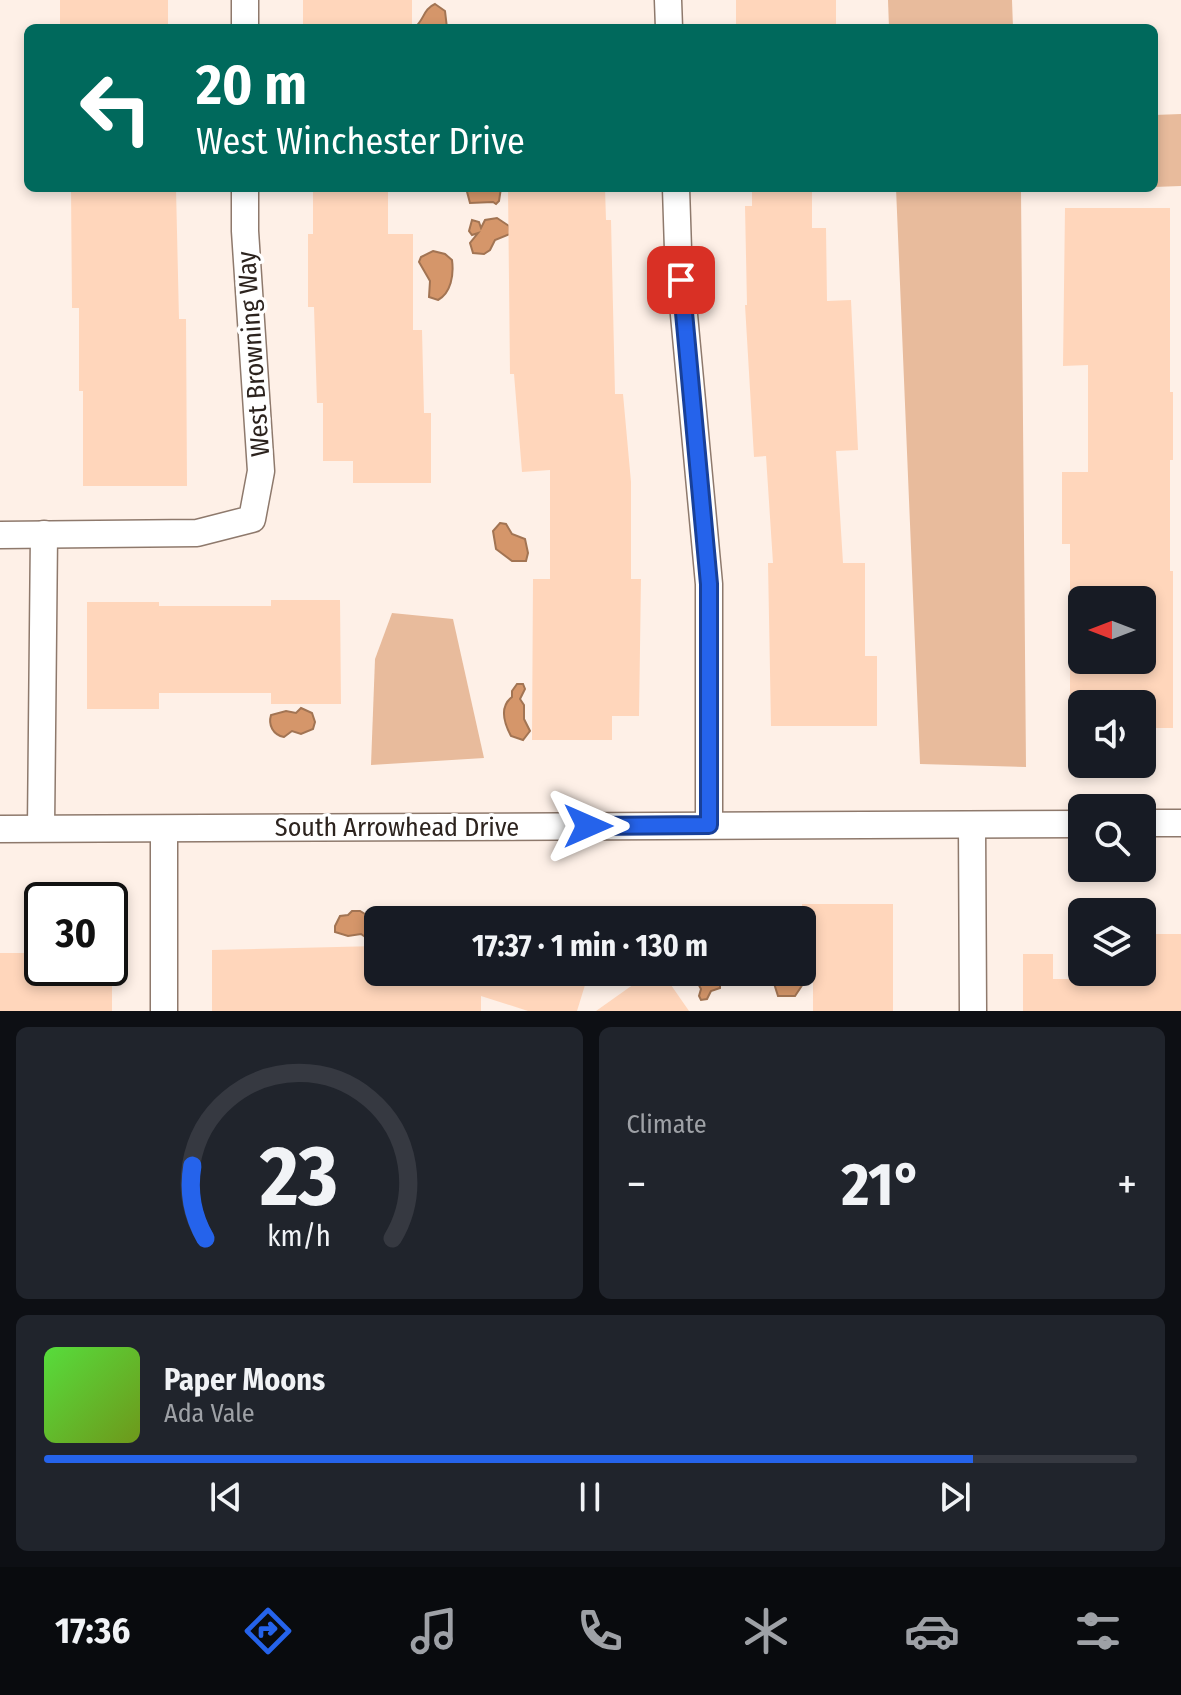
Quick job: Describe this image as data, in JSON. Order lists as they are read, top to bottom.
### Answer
{
  "streets": {
    "street": ["West Browning Way", "South Arrowhead Drive"]
  },
  "north": "left",
  "page": {
    "turn": ["20 m", "West Winchester Drive"],
    "limit": "30",
    "trip": "17:37 · 1 min · 130 m",
    "tile": "Climate",
    "heat": ["−", "21°", "+"],
    "song": ["Paper Moons", "Ada Vale"],
    "tabs": "17:36",
    "gauge": ["23", "km/h"]
  }
}
